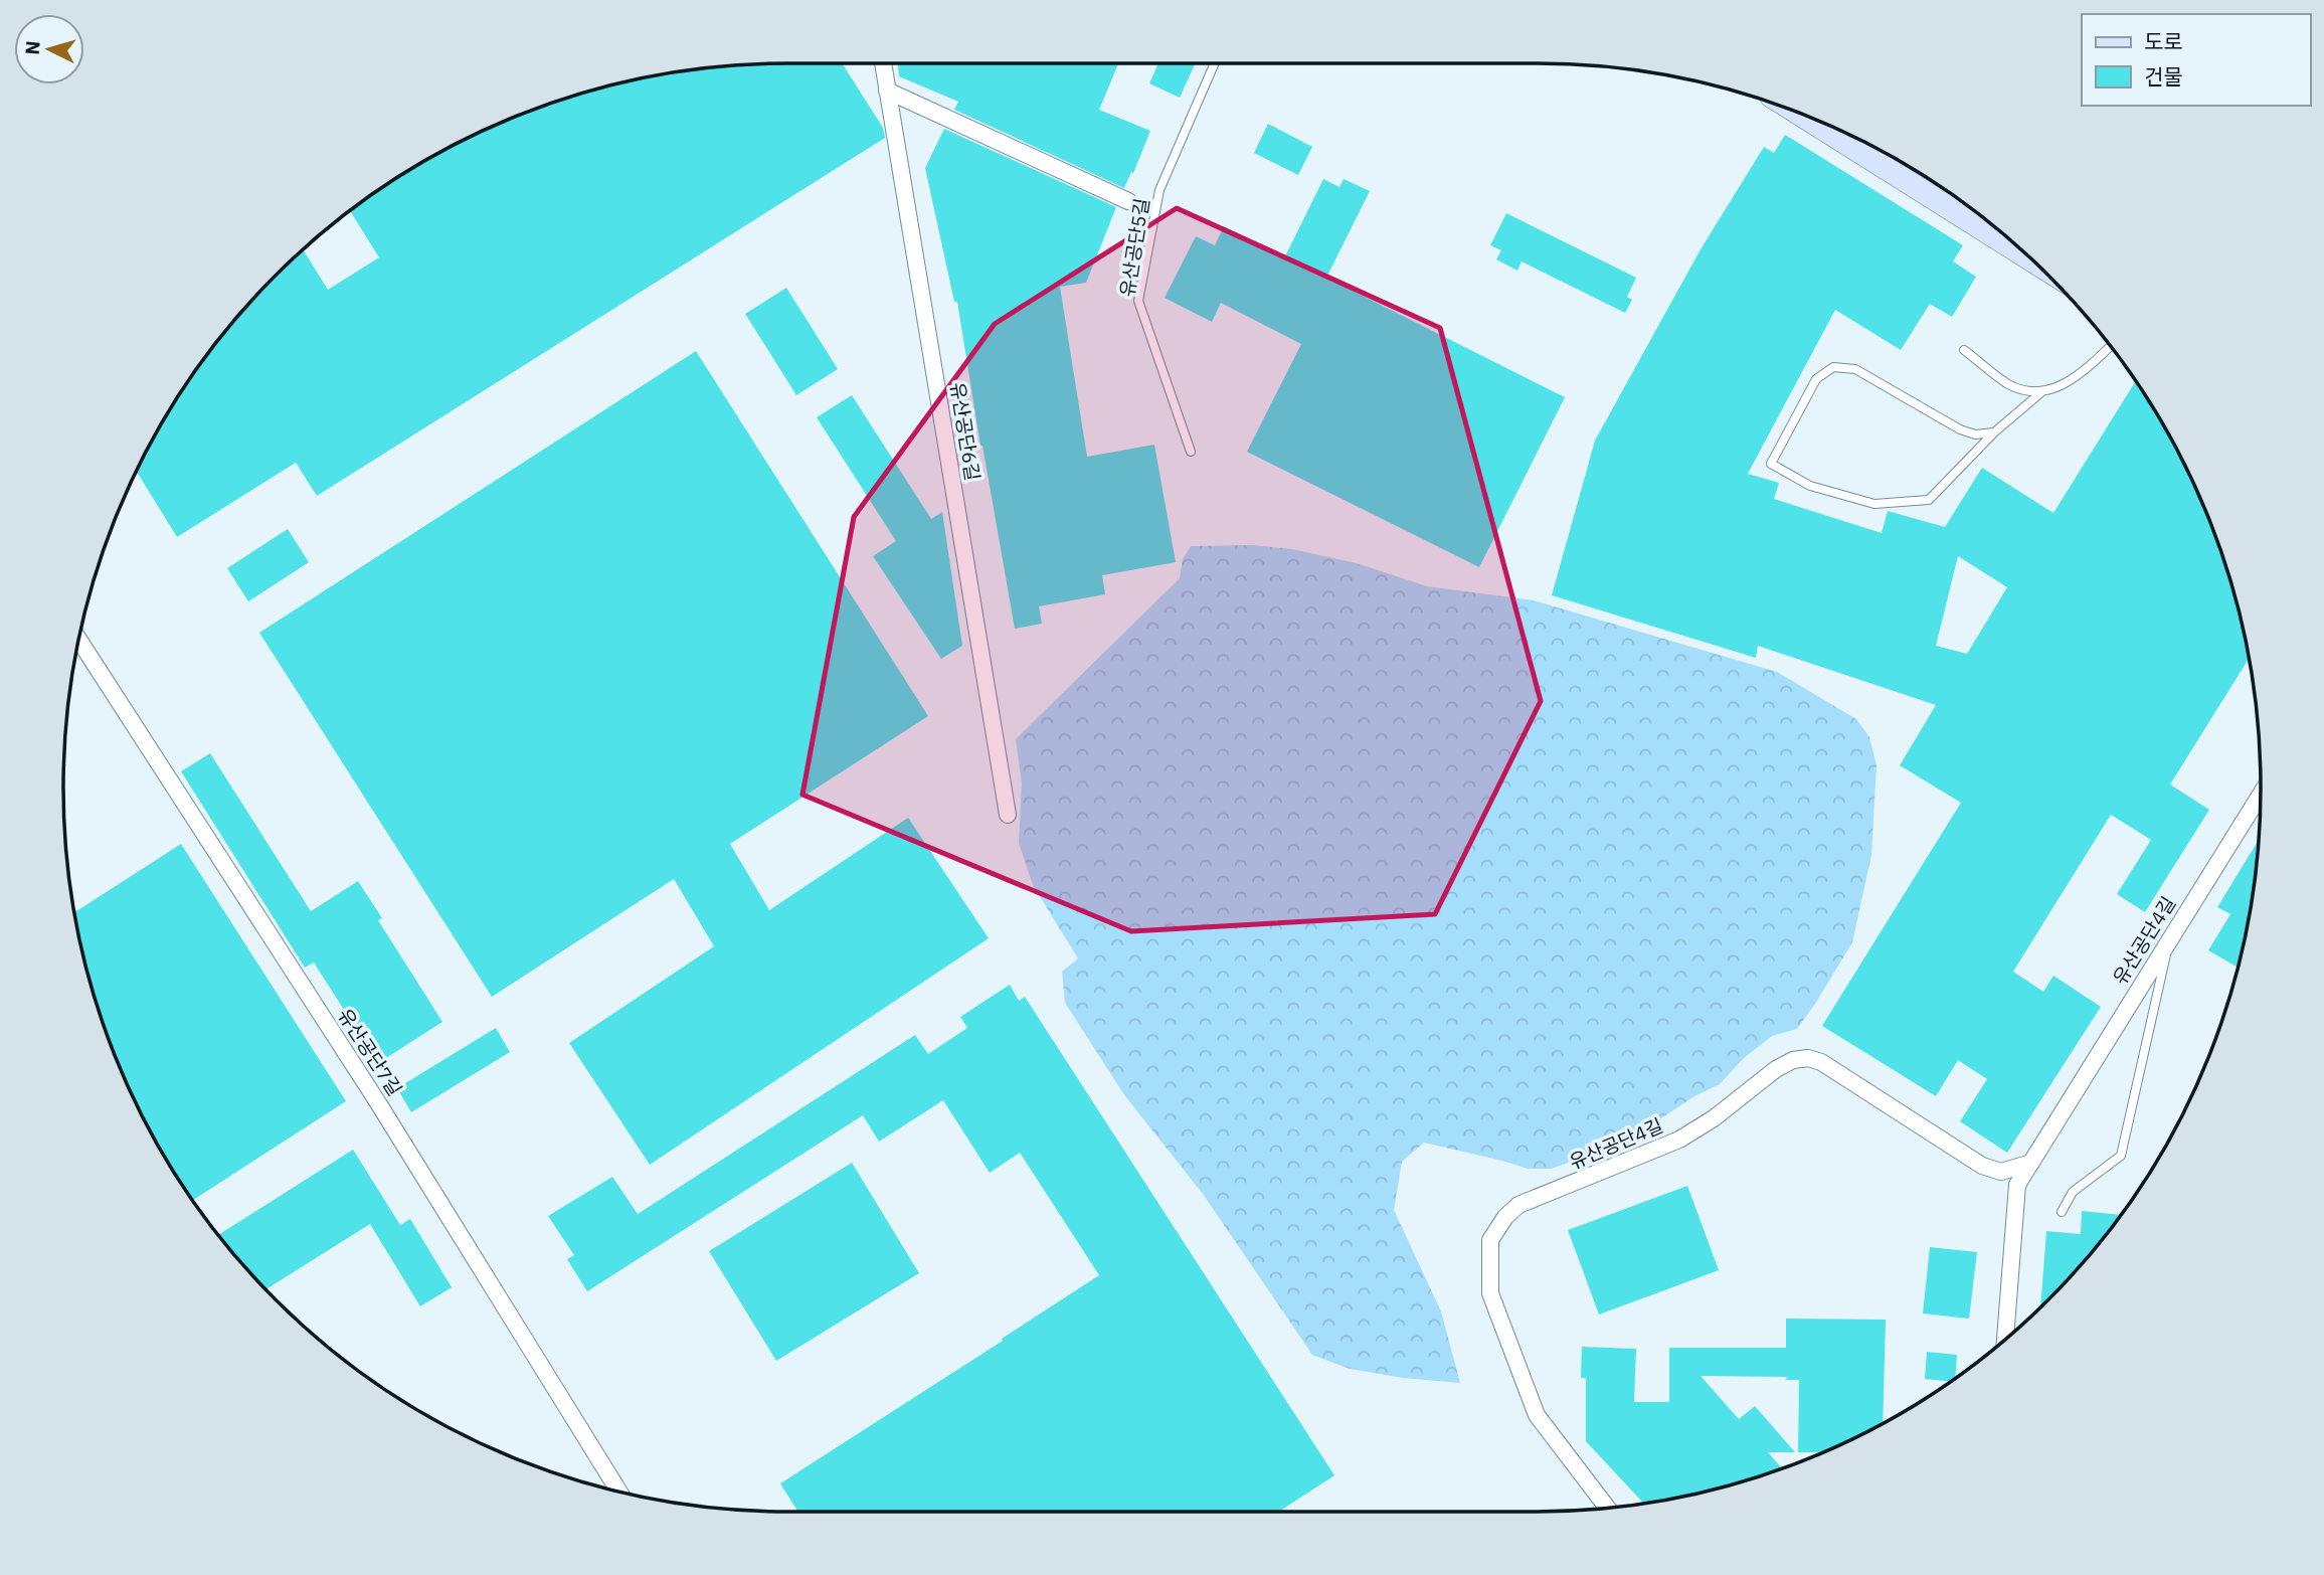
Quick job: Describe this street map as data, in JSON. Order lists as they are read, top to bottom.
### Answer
{
  "streets": {
    "street": ["유산공단6길", "유산공단4길", "유산공단7길"],
    "lane": ["유산공단5길"]
  },
  "legend": ["도로", "건물"],
  "north": "left"
}
